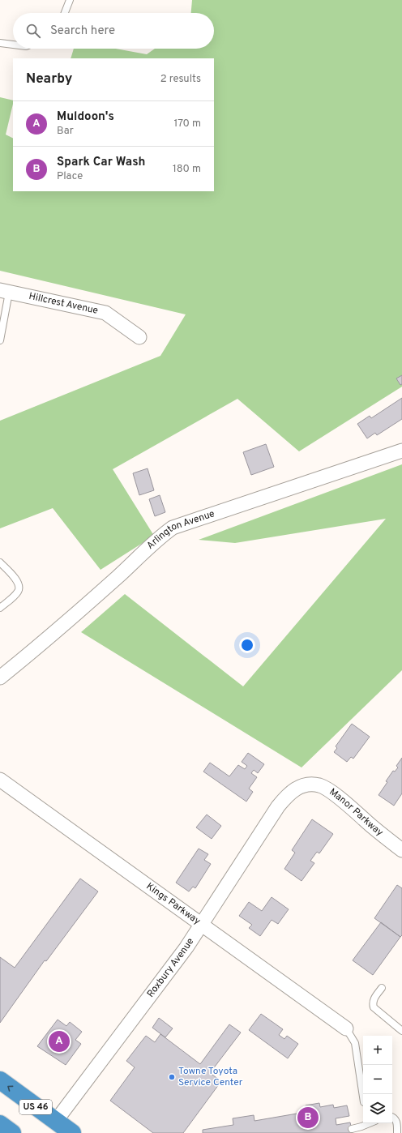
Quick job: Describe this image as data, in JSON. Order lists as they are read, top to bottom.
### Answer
{
  "streets": {
    "highway": ["US 46"],
    "street": [
      "Hillcrest Avenue",
      "Arlington Avenue",
      "Manor Parkway",
      "Kings Parkway",
      "Roxbury Avenue"
    ]
  },
  "crossings": [
    ["Manor Parkway", "Roxbury Avenue"],
    ["Kings Parkway", "Roxbury Avenue"],
    ["Roxbury Avenue", "US 46"]
  ],
  "places": ["Towne Toyota Service Center"],
  "page": {
    "search": "Search here",
    "heading": ["Nearby", "2 results"],
    "list": [
      {
        "mark": "A",
        "name": "Muldoon's",
        "note": "Bar",
        "value": "170 m"
      },
      {
        "mark": "B",
        "name": "Spark Car Wash",
        "note": "Place",
        "value": "180 m"
      }
    ],
    "pins": ["A", "B"],
    "map_buttons": ["+", "−"]
  }
}
